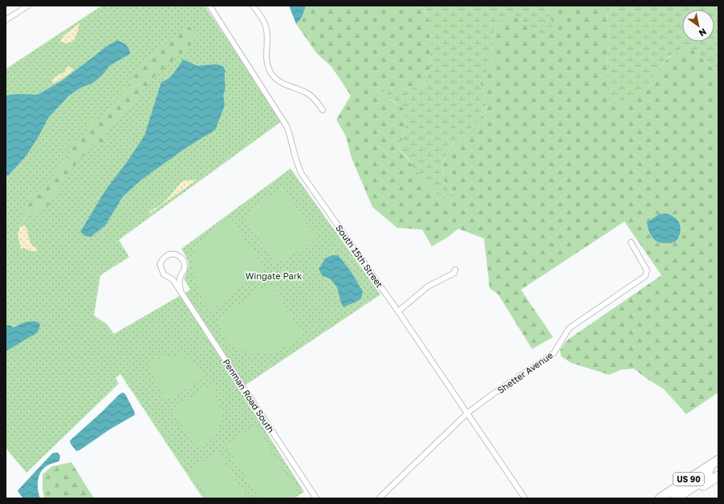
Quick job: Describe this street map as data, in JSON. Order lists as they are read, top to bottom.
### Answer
{
  "streets": {
    "highway": ["US 90"],
    "street": ["South 15th Street", "Shetter Avenue", "Penman Road South"]
  },
  "crossings": [
    ["South 15th Street", "Shetter Avenue"]
  ],
  "parks": ["Wingate Park"],
  "north": "bottom right"
}
